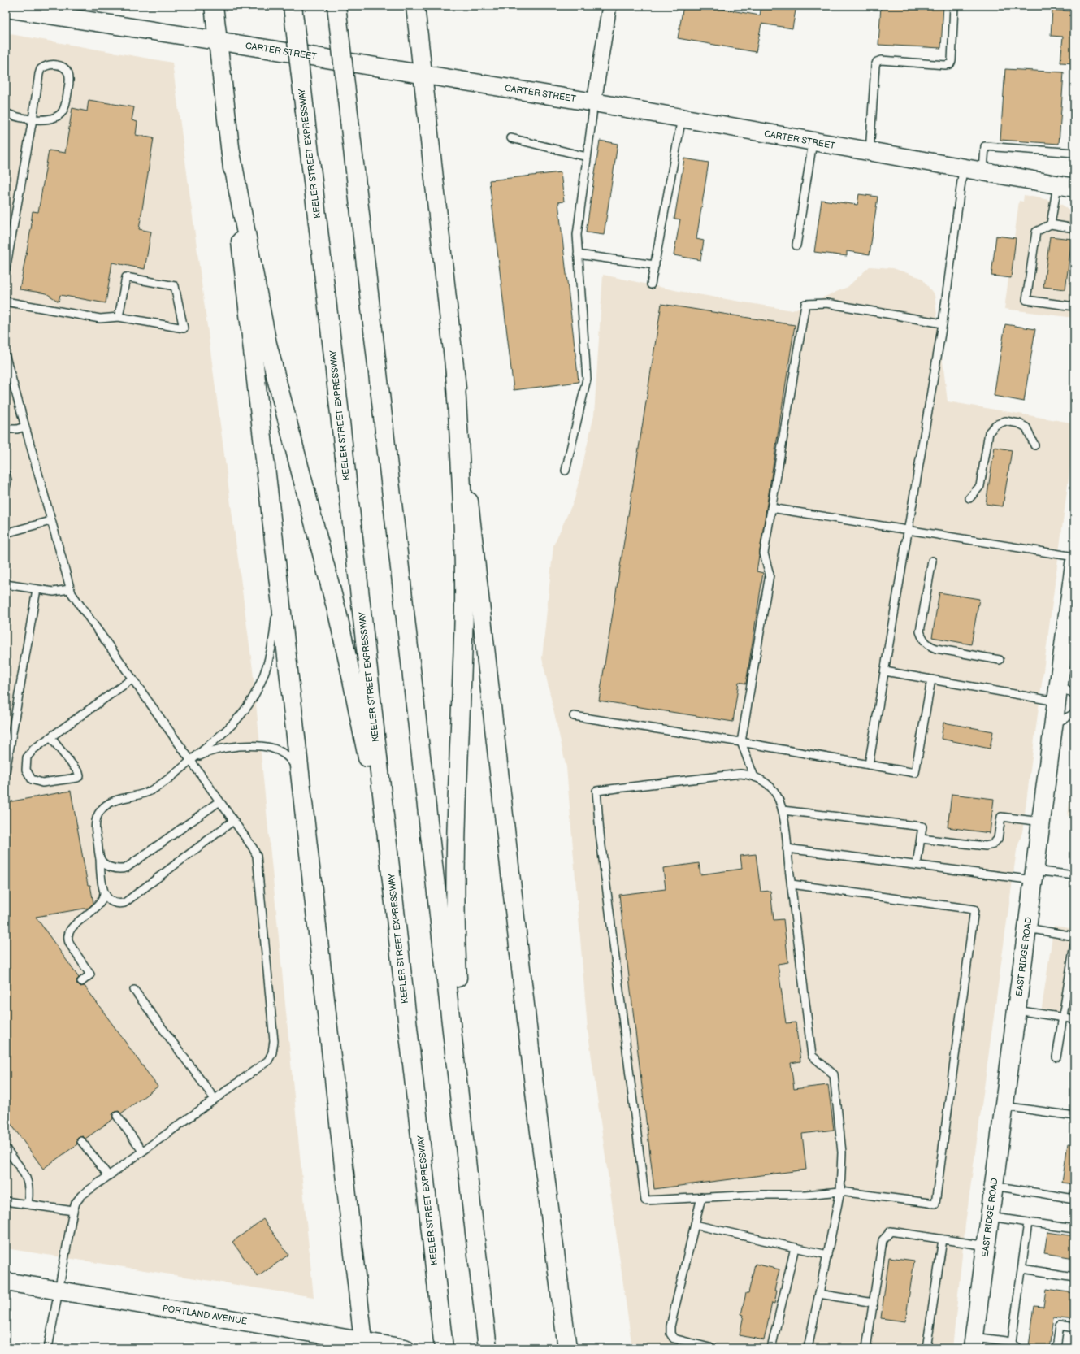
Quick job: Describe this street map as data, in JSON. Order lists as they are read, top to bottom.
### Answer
{
  "streets": {
    "main road": [
      "CARTER STREET",
      "KEELER STREET EXPRESSWAY",
      "EAST RIDGE ROAD",
      "PORTLAND AVENUE"
    ]
  }
}
